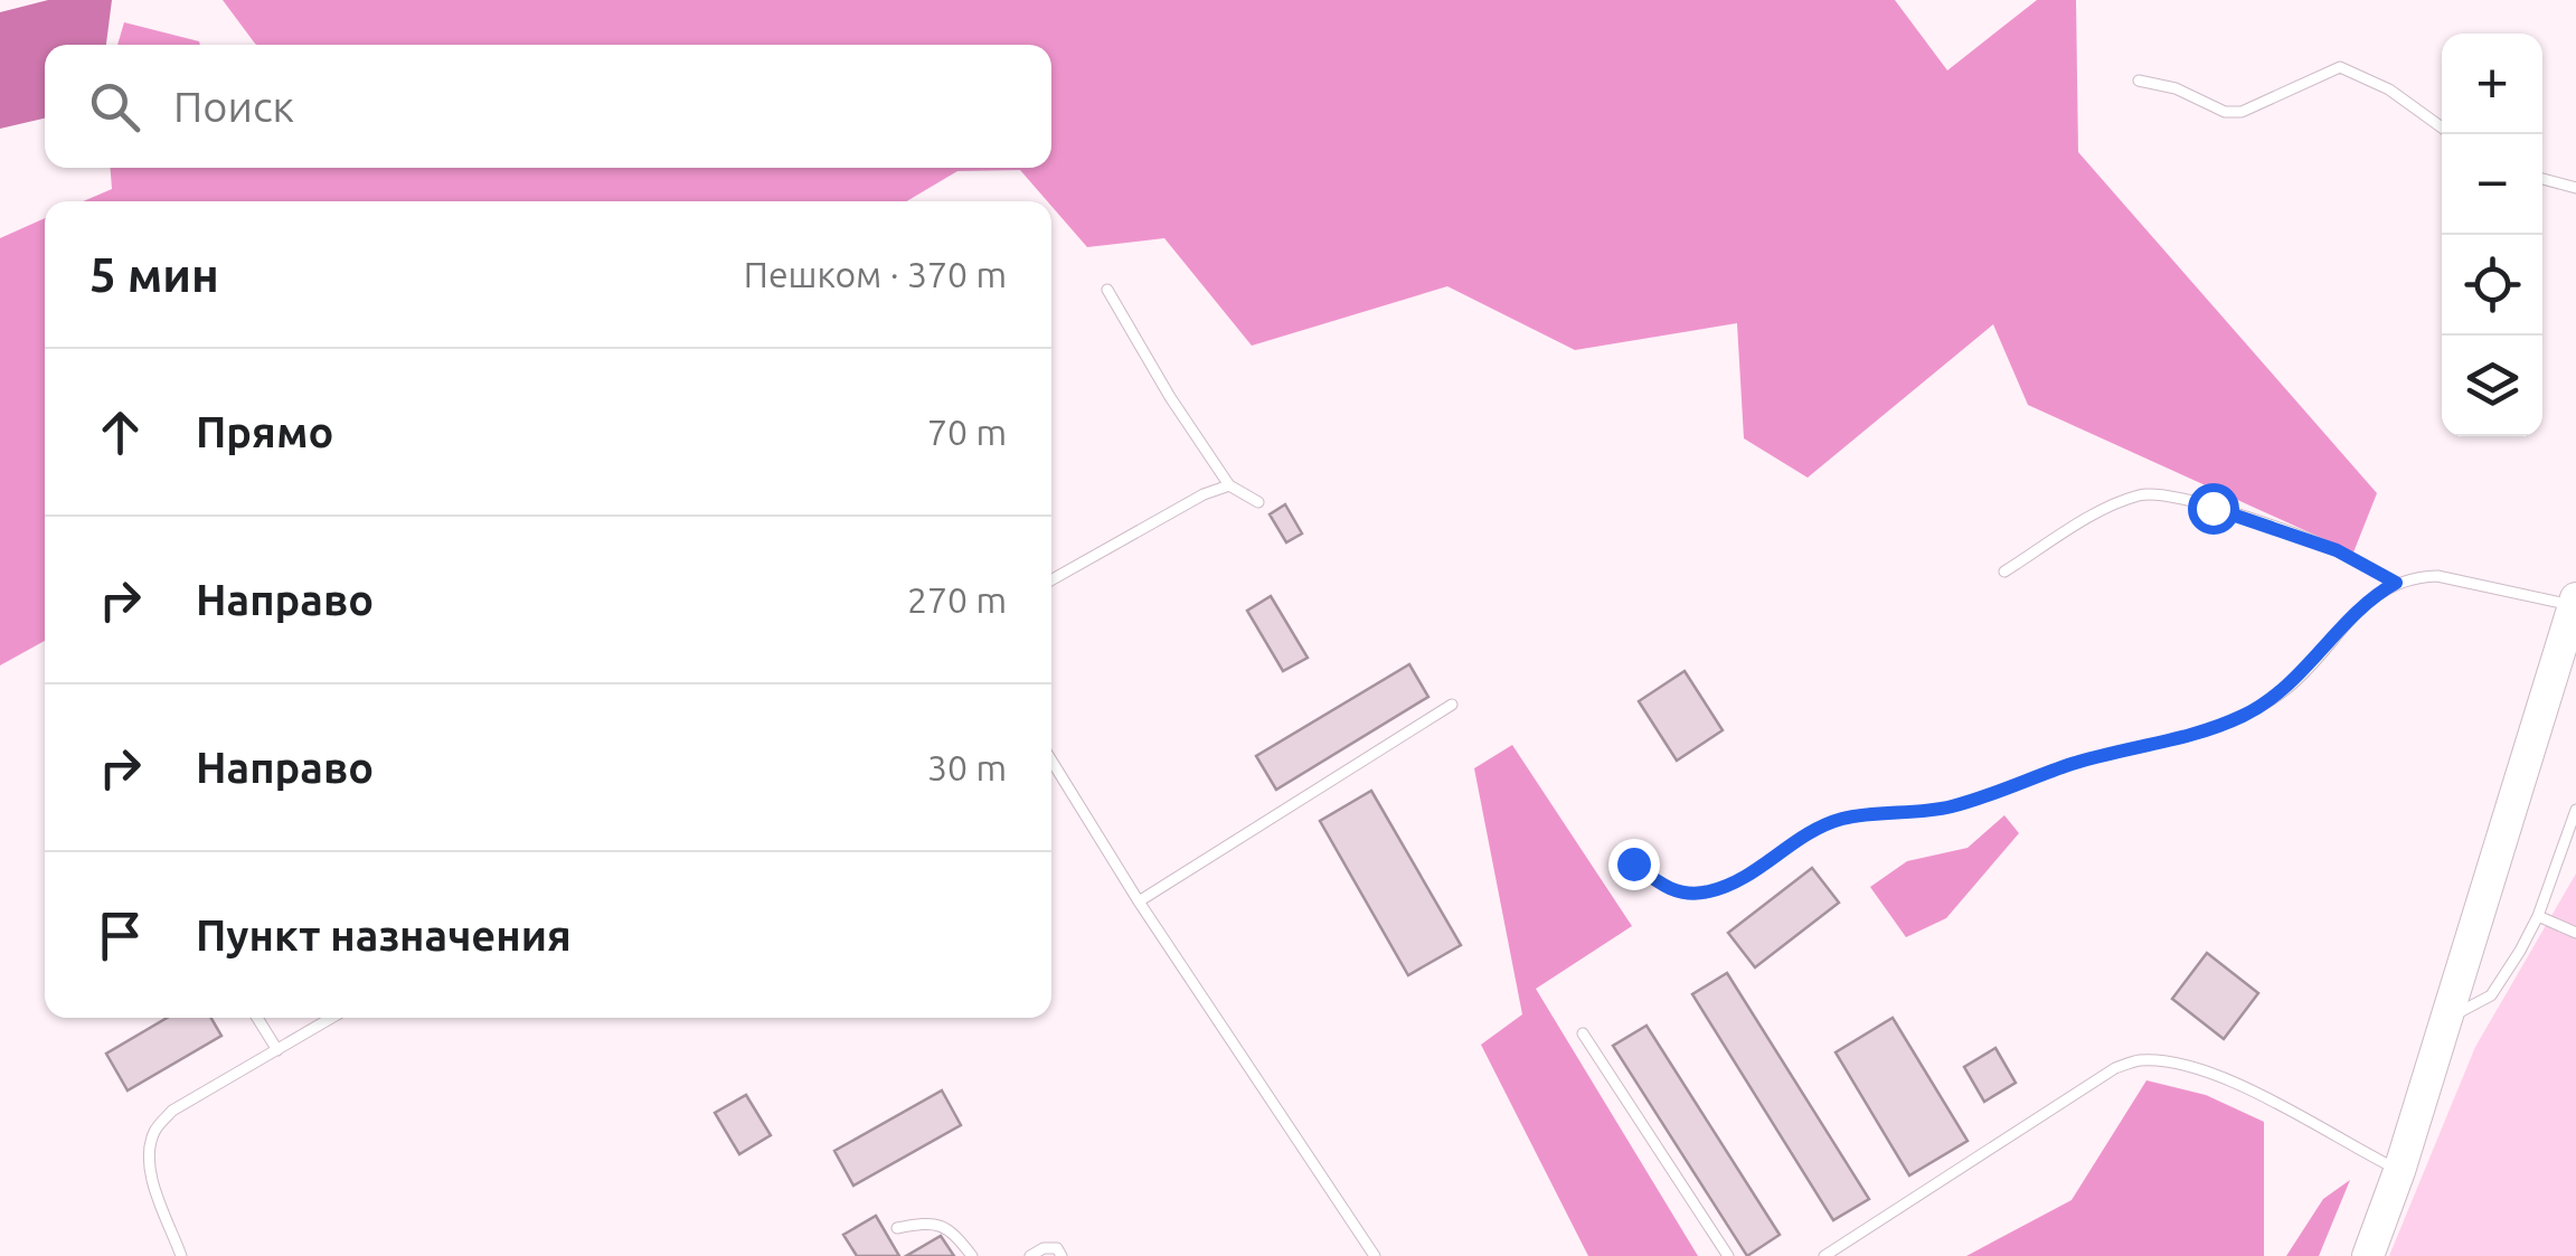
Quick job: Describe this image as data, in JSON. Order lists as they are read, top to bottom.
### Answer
{
  "page": {
    "map_buttons": ["+", "−"],
    "search": "Поиск",
    "heading": ["5 мин", "Пешком · 370 m"],
    "list": [
      ["Прямо", "70 m"],
      ["Направо", "270 m"],
      ["Направо", "30 m"],
      "Пункт назначения"
    ]
  }
}
